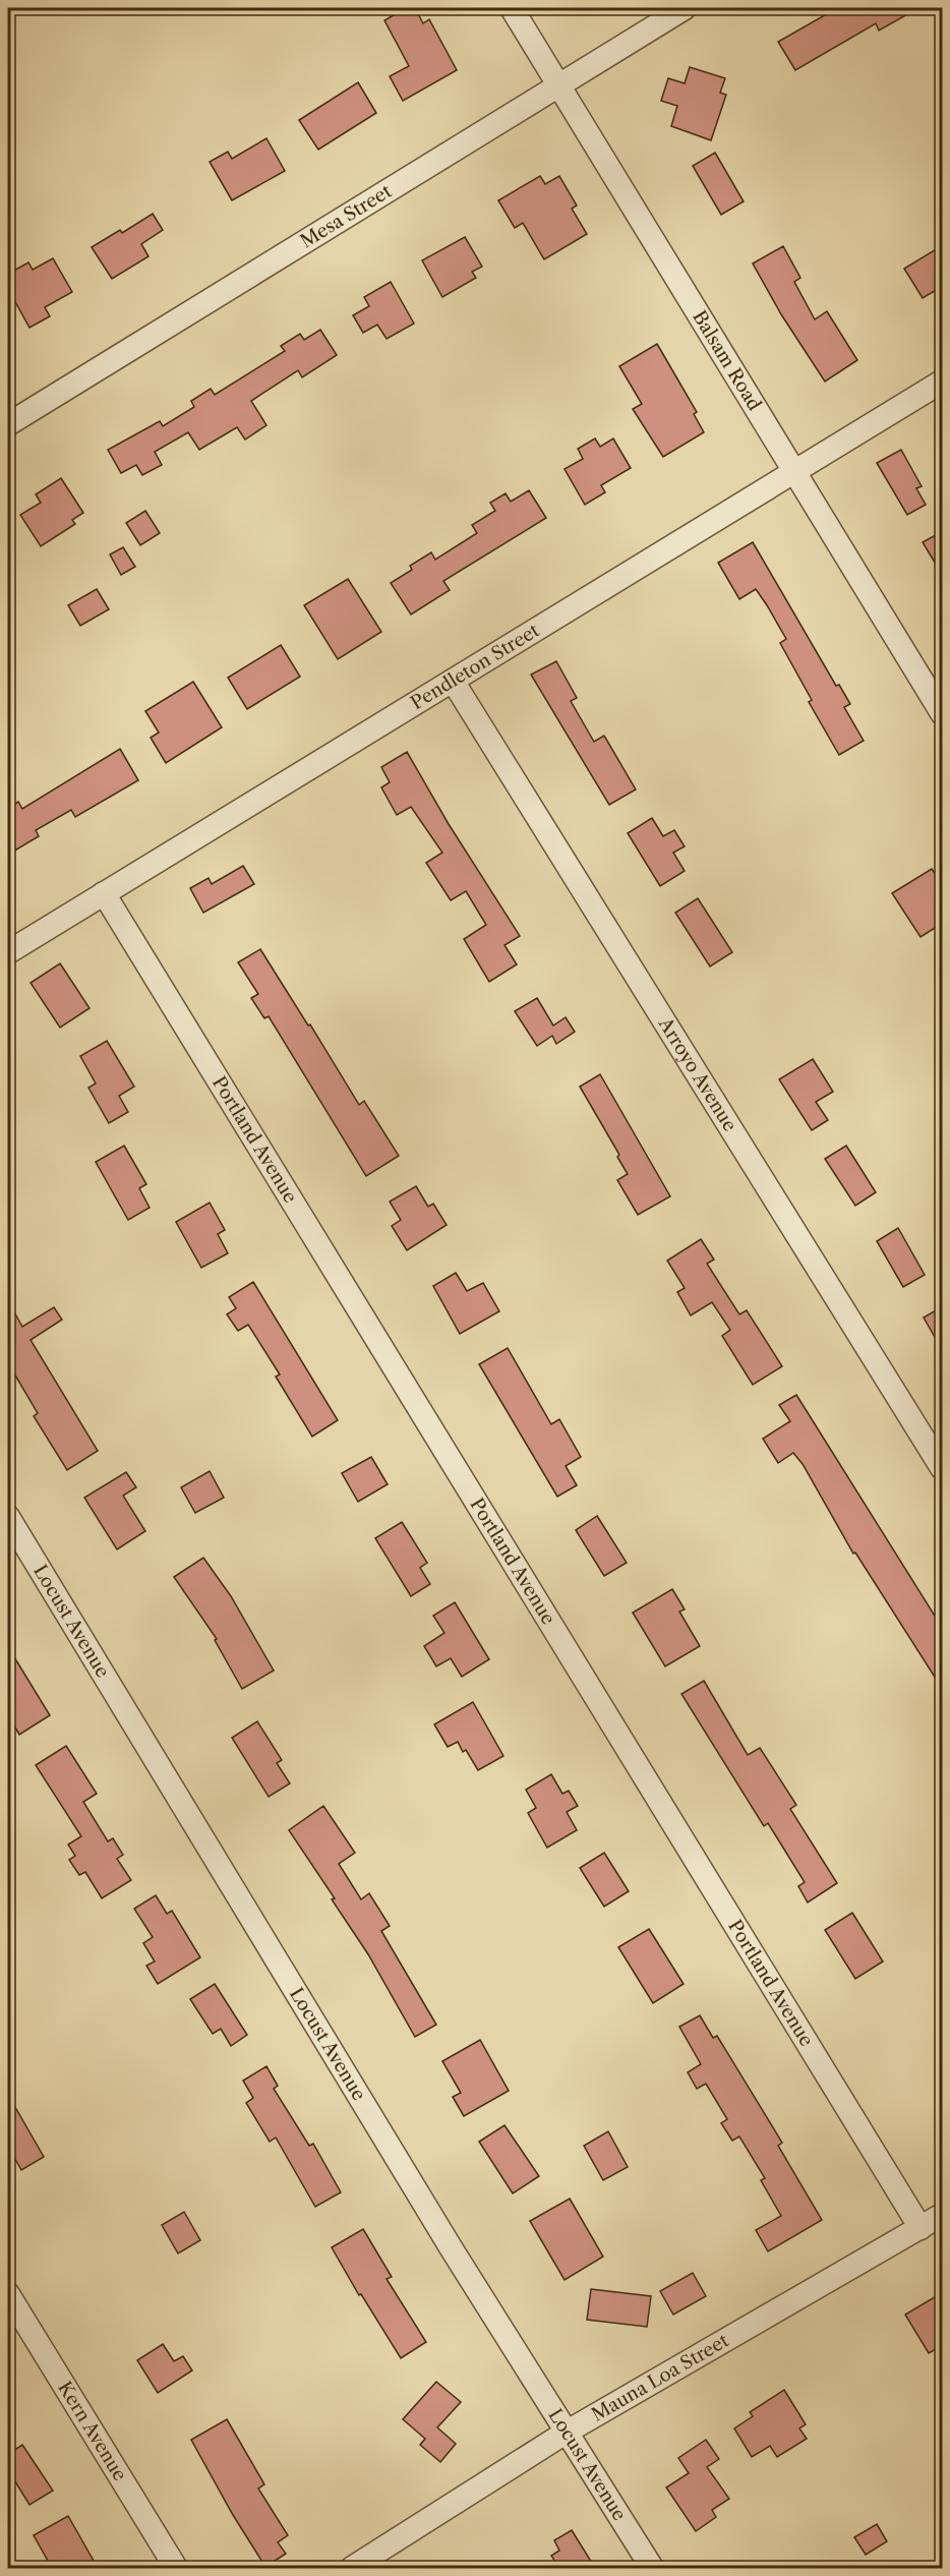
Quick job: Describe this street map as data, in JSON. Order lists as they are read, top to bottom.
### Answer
{
  "streets": {
    "street": [
      "Mesa Street",
      "Balsam Road",
      "Pendleton Street",
      "Arroyo Avenue",
      "Portland Avenue",
      "Locust Avenue",
      "Mauna Loa Street",
      "Kern Avenue"
    ]
  },
  "crossings": [
    ["Mesa Street", "Balsam Road"],
    ["Balsam Road", "Pendleton Street"],
    ["Pendleton Street", "Arroyo Avenue"],
    ["Pendleton Street", "Portland Avenue"],
    ["Portland Avenue", "Mauna Loa Street"],
    ["Locust Avenue", "Mauna Loa Street"]
  ]
}
